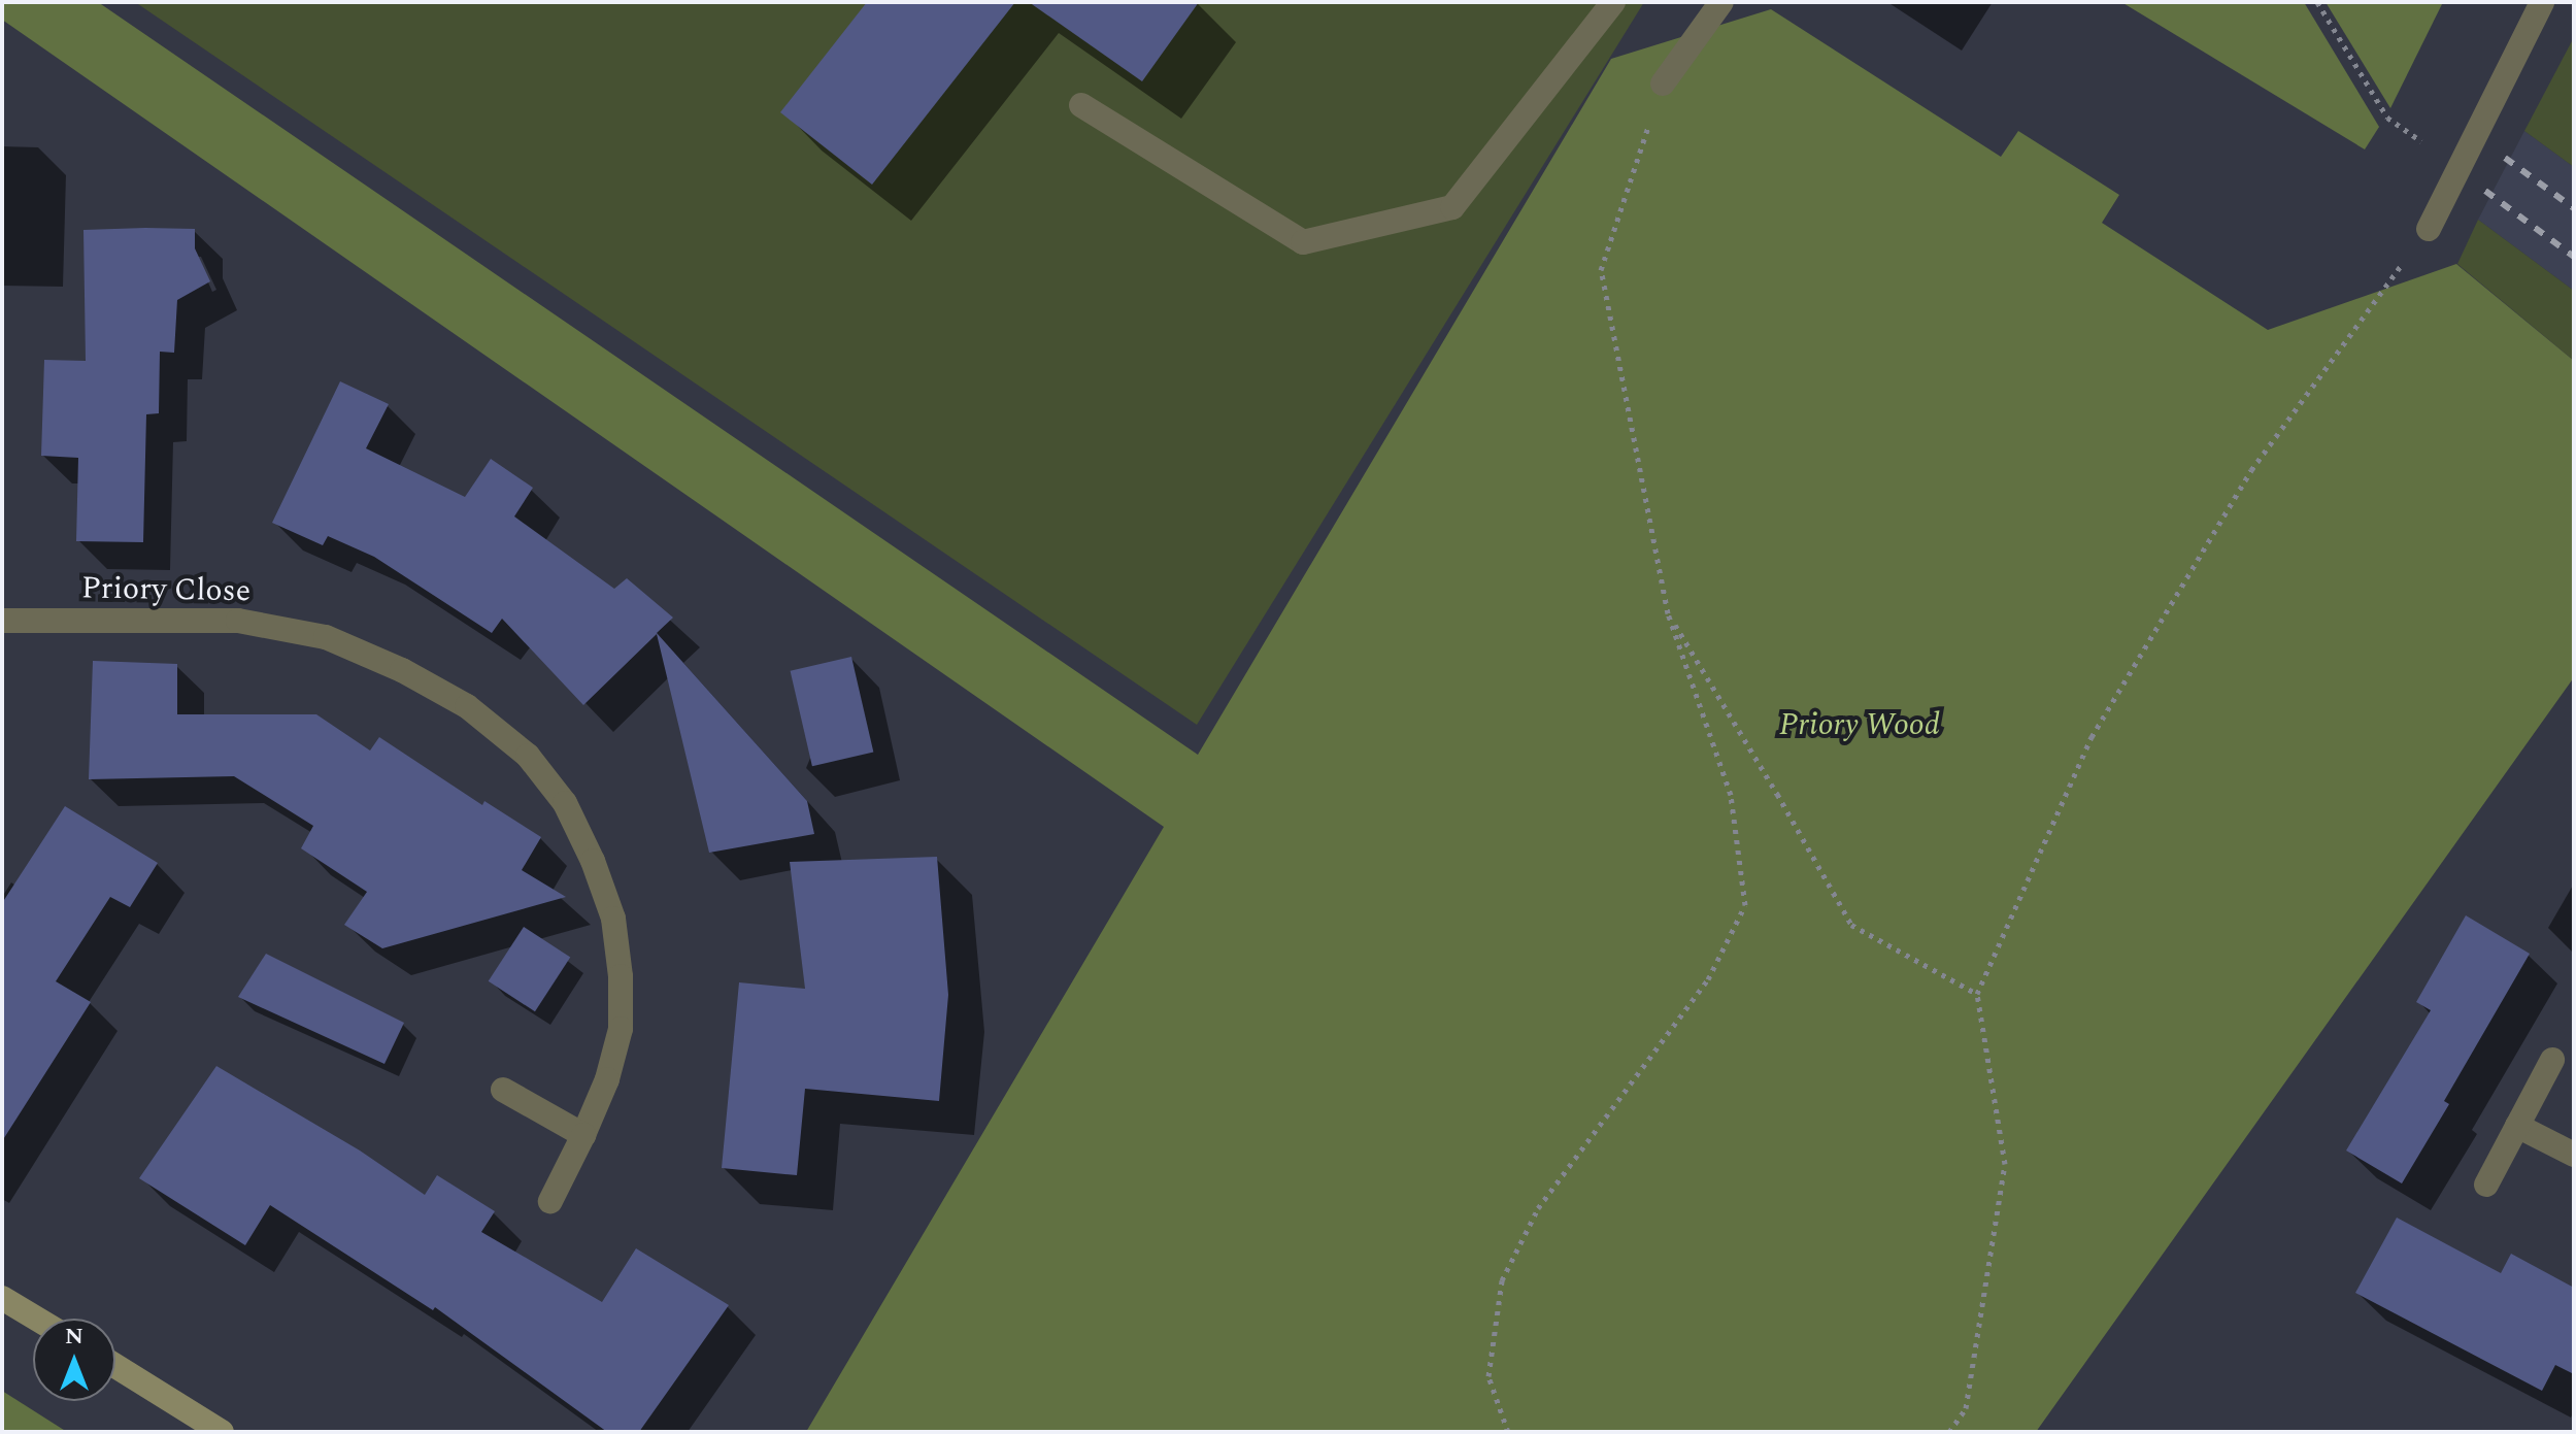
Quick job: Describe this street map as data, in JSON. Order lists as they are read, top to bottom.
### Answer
{
  "streets": {
    "street": ["Priory Close"]
  },
  "parks": ["Priory Wood"],
  "north": "top"
}
